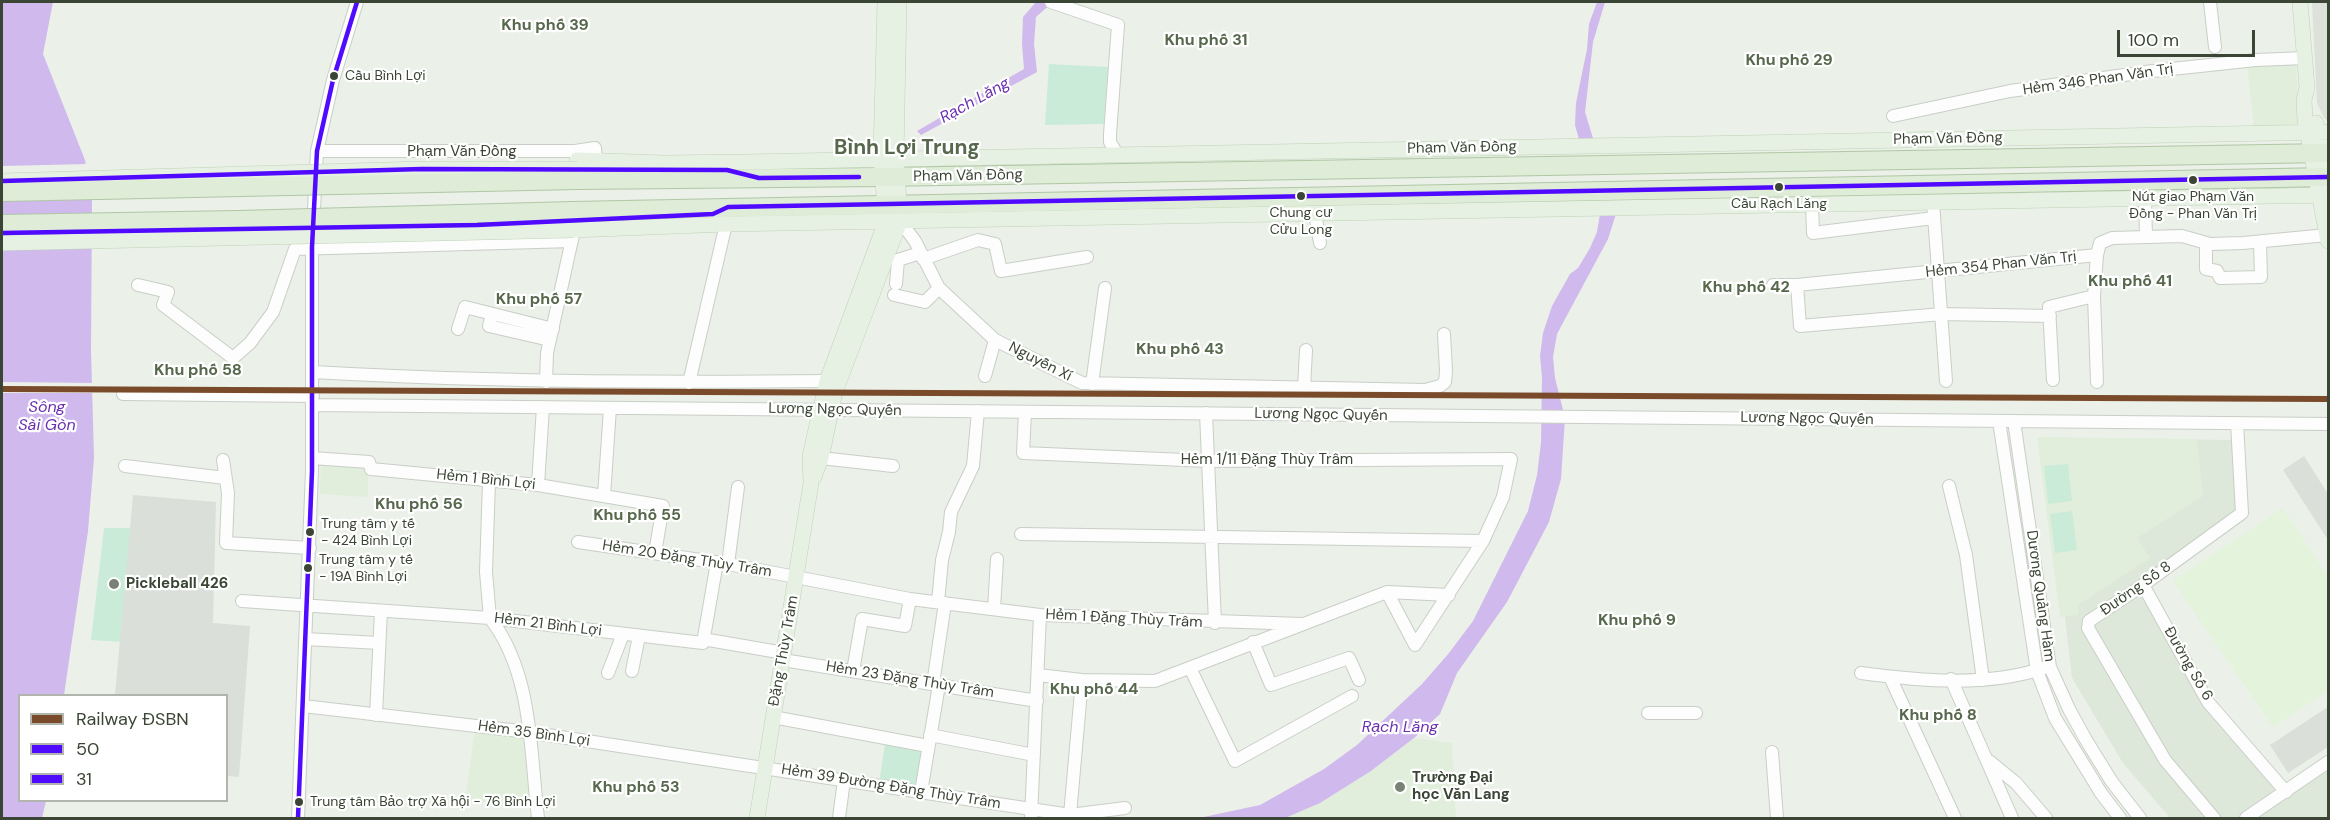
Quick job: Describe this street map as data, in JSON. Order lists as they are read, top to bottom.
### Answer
{
  "streets": {
    "highway": ["Phạm Văn Đồng"],
    "main road": ["Nguyễn Xí", "Đặng Thùy Trâm"],
    "street": [
      "Hẻm 346 Phan Văn Trị",
      "Hẻm 354 Phan Văn Trị",
      "Lương Ngọc Quyến",
      "Hẻm 1/11 Đặng Thùy Trâm",
      "Hẻm 1 Bình Lợi",
      "Hẻm 20 Đặng Thùy Trâm",
      "Đường Số 8",
      "Dương Quảng Hàm",
      "Hẻm 1 Đặng Thùy Trâm",
      "Hẻm 21 Bình Lợi",
      "Đường Số 6",
      "Hẻm 23 Đặng Thùy Trâm",
      "Hẻm 35 Bình Lợi",
      "Hẻm 39 Đường Đặng Thùy Trâm"
    ]
  },
  "crossings": [
    ["Phạm Văn Đồng", "Nguyễn Xí"],
    ["Phạm Văn Đồng", "Đặng Thùy Trâm"],
    ["Nguyễn Xí", "Đặng Thùy Trâm"],
    ["Lương Ngọc Quyến", "Hẻm 1/11 Đặng Thùy Trâm"],
    ["Lương Ngọc Quyến", "Đường Số 8"],
    ["Lương Ngọc Quyến", "Dương Quảng Hàm"],
    ["Lương Ngọc Quyến", "Đặng Thùy Trâm"],
    ["Hẻm 1 Bình Lợi", "Hẻm 20 Đặng Thùy Trâm"],
    ["Hẻm 20 Đặng Thùy Trâm", "Hẻm 1 Đặng Thùy Trâm"],
    ["Hẻm 20 Đặng Thùy Trâm", "Đặng Thùy Trâm"],
    ["Đường Số 8", "Đường Số 6"],
    ["Hẻm 1 Đặng Thùy Trâm", "Đặng Thùy Trâm"],
    ["Hẻm 21 Bình Lợi", "Đặng Thùy Trâm"],
    ["Hẻm 21 Bình Lợi", "Hẻm 23 Đặng Thùy Trâm"],
    ["Đặng Thùy Trâm", "Hẻm 23 Đặng Thùy Trâm"],
    ["Đặng Thùy Trâm", "Hẻm 35 Bình Lợi"],
    ["Đặng Thùy Trâm", "Hẻm 39 Đường Đặng Thùy Trâm"],
    ["Hẻm 35 Bình Lợi", "Hẻm 39 Đường Đặng Thùy Trâm"]
  ],
  "districts": [
    "Khu phố 39",
    "Khu phố 31",
    "Khu phố 29",
    "Bình Lợi Trung",
    "Khu phố 41",
    "Khu phố 42",
    "Khu phố 57",
    "Khu phố 43",
    "Khu phố 58",
    "Khu phố 56",
    "Khu phố 55",
    "Khu phố 9",
    "Khu phố 44",
    "Khu phố 8",
    "Khu phố 53"
  ],
  "water": ["Rạch Lăng", "Sông Sài Gòn"],
  "places": [
    "Cầu Bình Lợi",
    "Nút giao Phạm Văn Đồng - Phan Văn Trị",
    "Cầu Rạch Lăng",
    "Chung cư Cửu Long",
    "Trung tâm y tế - 424 Bình Lợi",
    "Trung tâm y tế - 19A Bình Lợi",
    "Pickleball 426",
    "Trường Đại học Văn Lang",
    "Trung tâm Bảo trợ Xã hội - 76 Bình Lợi"
  ],
  "lines": ["transit line 31", "transit line 50", "rail line ĐSBN"],
  "legend": ["Railway ĐSBN", "50", "31"],
  "scale_bar": "100 m"
}
